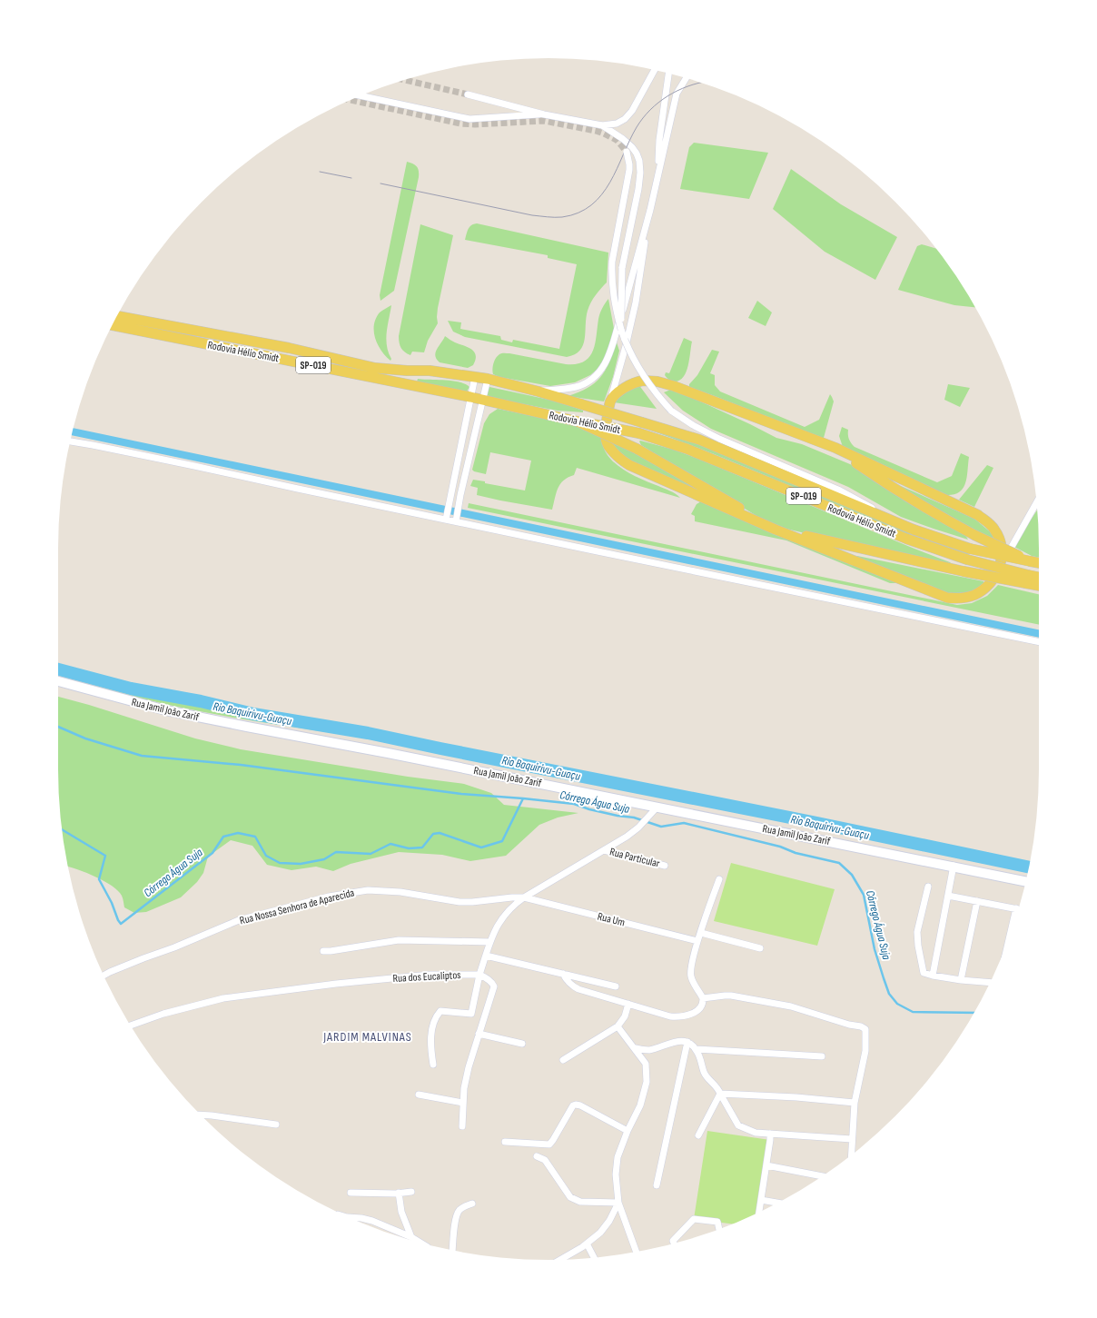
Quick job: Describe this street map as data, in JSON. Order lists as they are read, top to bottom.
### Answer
{
  "streets": {
    "main road": ["Rodovia Hélio Smidt", "SP-019", "Rua Jamil João Zarif"],
    "street": [
      "Rua Particular",
      "Rua Nossa Senhora de Aparecida",
      "Rua Um",
      "Rua dos Eucaliptos"
    ]
  },
  "crossings": [
    ["Rua Nossa Senhora de Aparecida", "Rua Um"]
  ],
  "districts": ["JARDIM MALVINAS"],
  "water": ["Rio Baquirivu-Guaçu", "Córrego Água Suja"]
}
